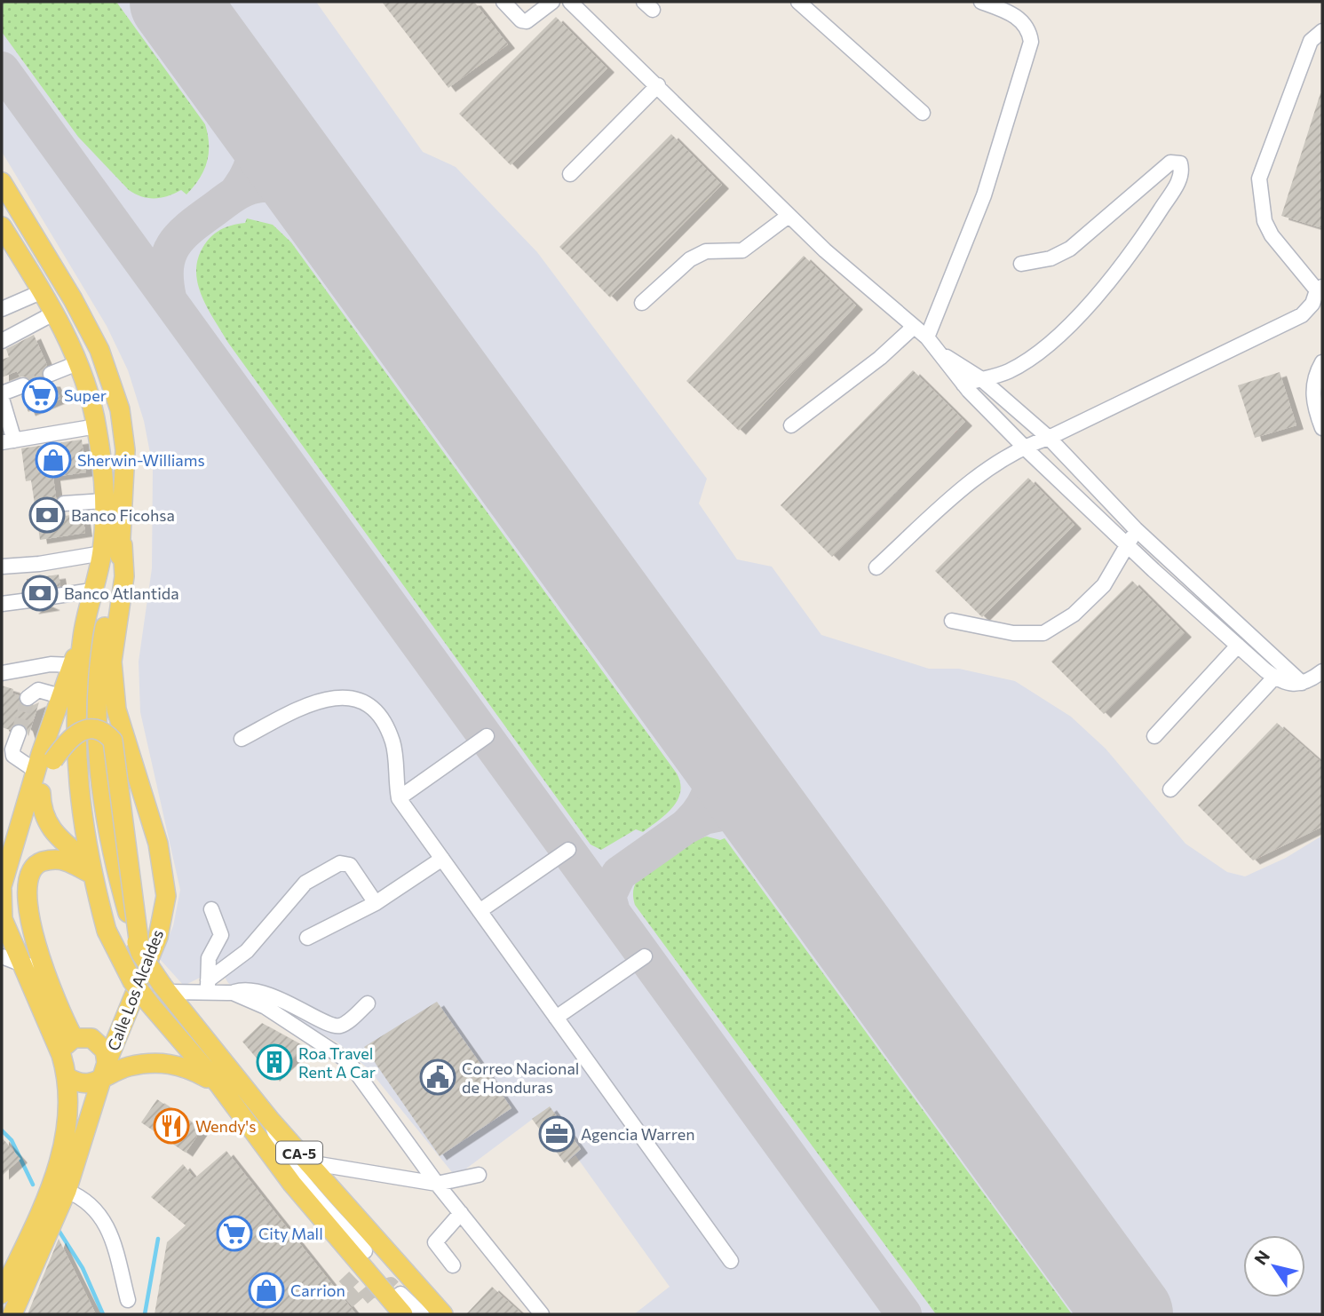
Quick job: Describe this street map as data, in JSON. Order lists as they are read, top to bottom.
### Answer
{
  "streets": {
    "main road": ["Calle Los Alcaldes", "CA-5"]
  },
  "crossings": [
    ["Calle Los Alcaldes", "CA-5"]
  ],
  "places": {
    "supermarket": ["Super", "City Mall"],
    "shop": ["Sherwin-Williams", "Carrion"],
    "bank": ["Banco Ficohsa", "Banco Atlantida"],
    "building": ["Roa Travel Rent A Car"],
    "public building": ["Correo Nacional de Honduras"],
    "restaurant": ["Wendy's"],
    "office": ["Agencia Warren"]
  },
  "north": "top left"
}
